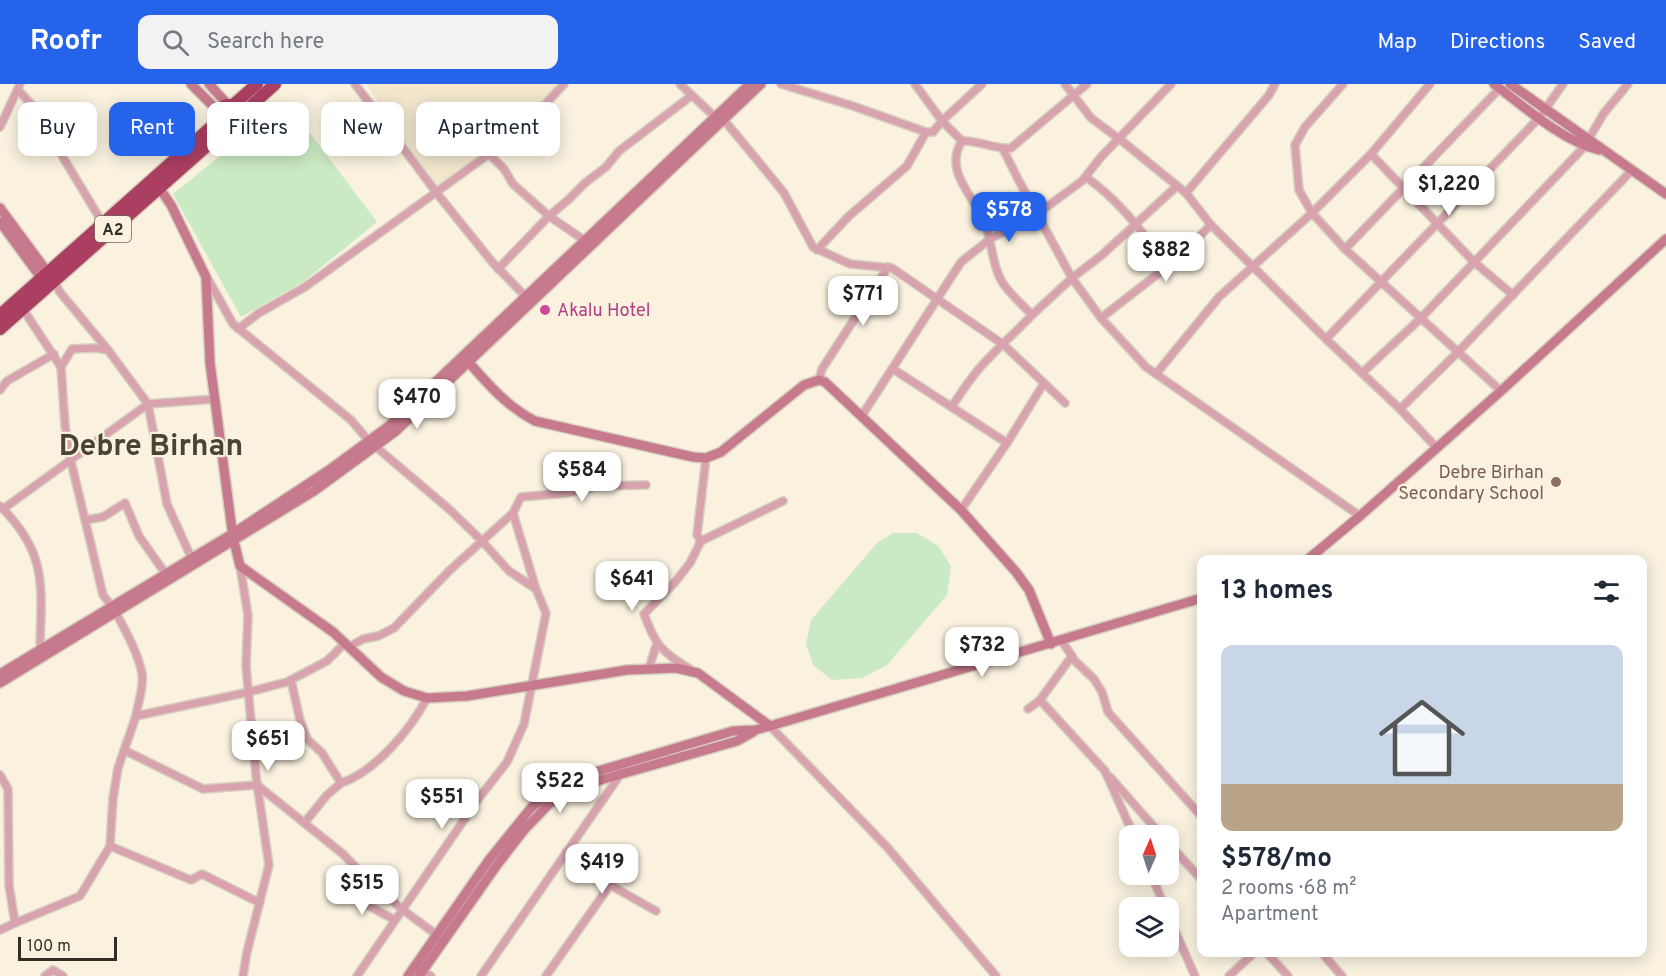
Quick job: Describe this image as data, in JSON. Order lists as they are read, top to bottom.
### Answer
{
  "streets": {
    "highway": ["A2"]
  },
  "districts": ["Debre Birhan"],
  "places": ["Akalu Hotel", "Debre Birhan Secondary School"],
  "scale_bar": "100 m",
  "north": "top",
  "page": {
    "header": "Roofr",
    "search": "Search here",
    "nav": ["Map", "Directions", "Saved"],
    "chip": [
      "Buy",
      "Rent",
      "Filters",
      "New",
      "Apartment"
    ],
    "price": [
      "$1,220",
      "$578",
      "$882",
      "$771",
      "$470",
      "$584",
      "$641",
      "$732",
      "$651",
      "$522",
      "$551",
      "$419",
      "$515"
    ],
    "heading": "13 homes",
    "list": [
      {
        "name": "$578/mo",
        "note": "2 rooms · 68 m² · Apartment"
      }
    ],
    "scale": "100 m"
  }
}
